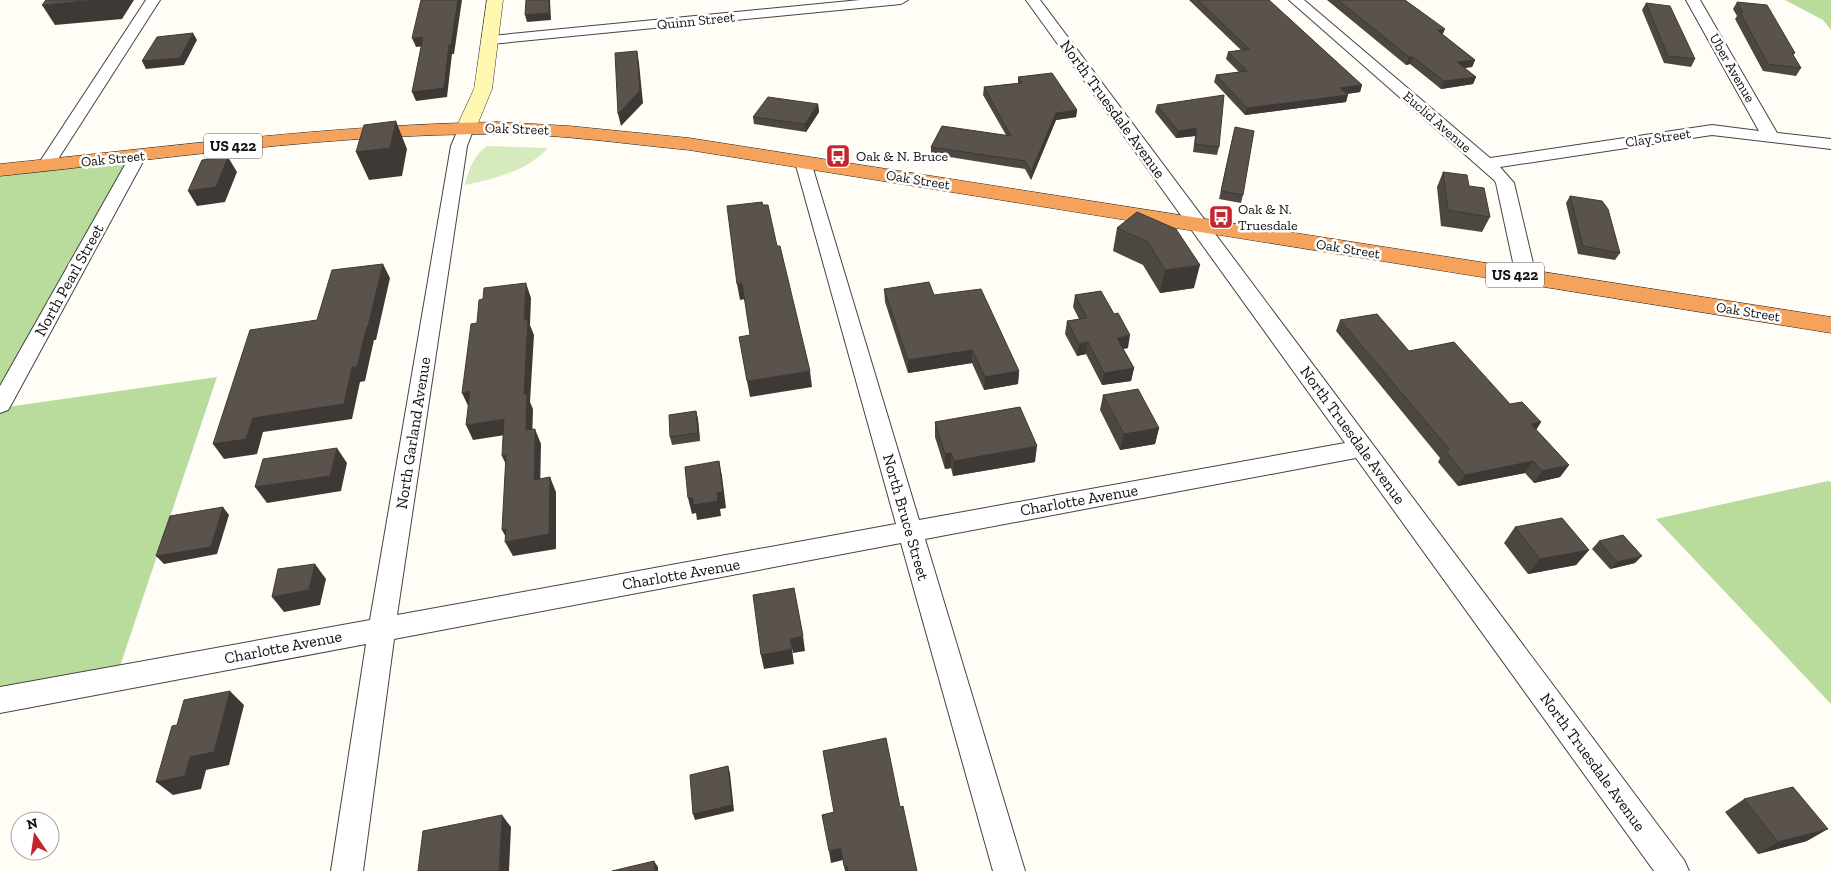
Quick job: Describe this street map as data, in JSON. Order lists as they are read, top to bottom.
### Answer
{
  "streets": {
    "highway": ["Oak Street", "US 422"],
    "street": [
      "Quinn Street",
      "Uber Avenue",
      "North Truesdale Avenue",
      "Euclid Avenue",
      "Clay Street",
      "North Pearl Street",
      "North Garland Avenue",
      "Charlotte Avenue",
      "North Bruce Street"
    ]
  },
  "crossings": [
    ["Quinn Street", "North Garland Avenue"],
    ["Uber Avenue", "Clay Street"],
    ["North Truesdale Avenue", "Oak Street"],
    ["North Truesdale Avenue", "Charlotte Avenue"],
    ["Euclid Avenue", "Oak Street"],
    ["Euclid Avenue", "Clay Street"],
    ["Oak Street", "North Pearl Street"],
    ["Oak Street", "North Garland Avenue"],
    ["Oak Street", "North Bruce Street"],
    ["North Garland Avenue", "Charlotte Avenue"],
    ["Charlotte Avenue", "North Bruce Street"]
  ],
  "places": {
    "bus stop": ["Oak & N. Bruce", "Oak & N. Truesdale"]
  },
  "north": "top"
}
